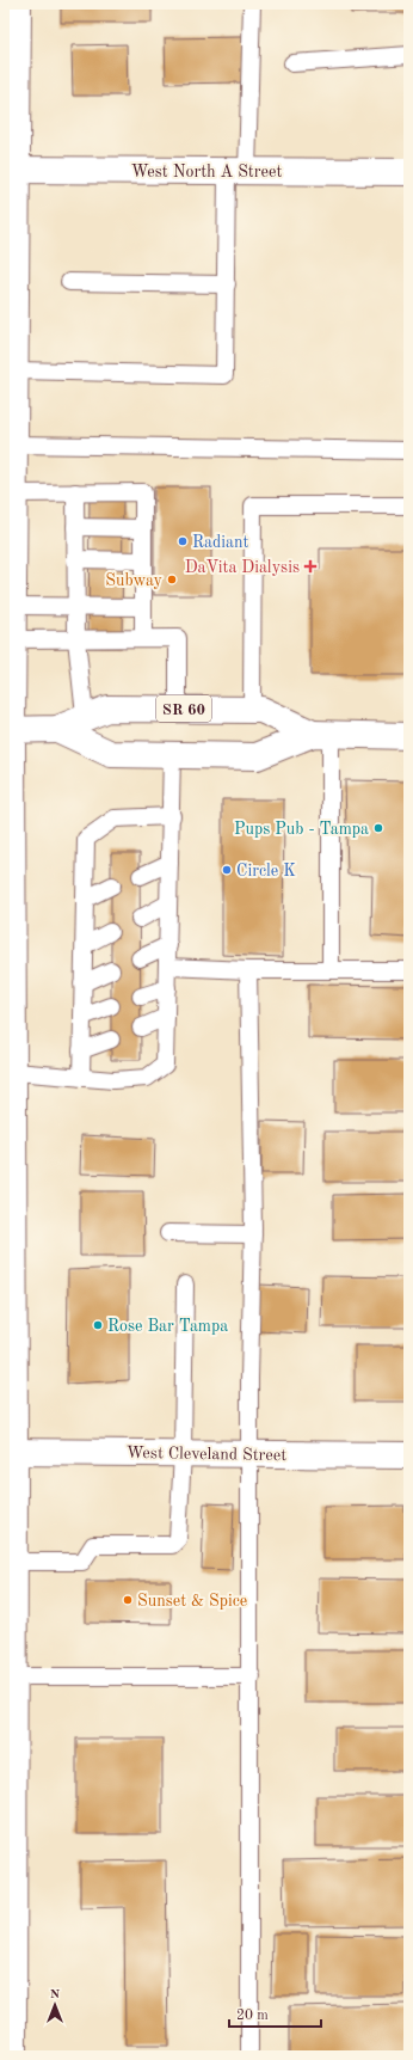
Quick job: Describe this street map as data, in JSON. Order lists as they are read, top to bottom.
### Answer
{
  "streets": {
    "main road": ["West North A Street", "SR 60", "West Cleveland Street"]
  },
  "places": {
    "other": [
      "Radiant",
      "Subway",
      "Pups Pub - Tampa",
      "Circle K",
      "Rose Bar Tampa",
      "Sunset & Spice"
    ],
    "health": ["DaVita Dialysis"]
  },
  "scale_bar": "20 m",
  "north": "top"
}
